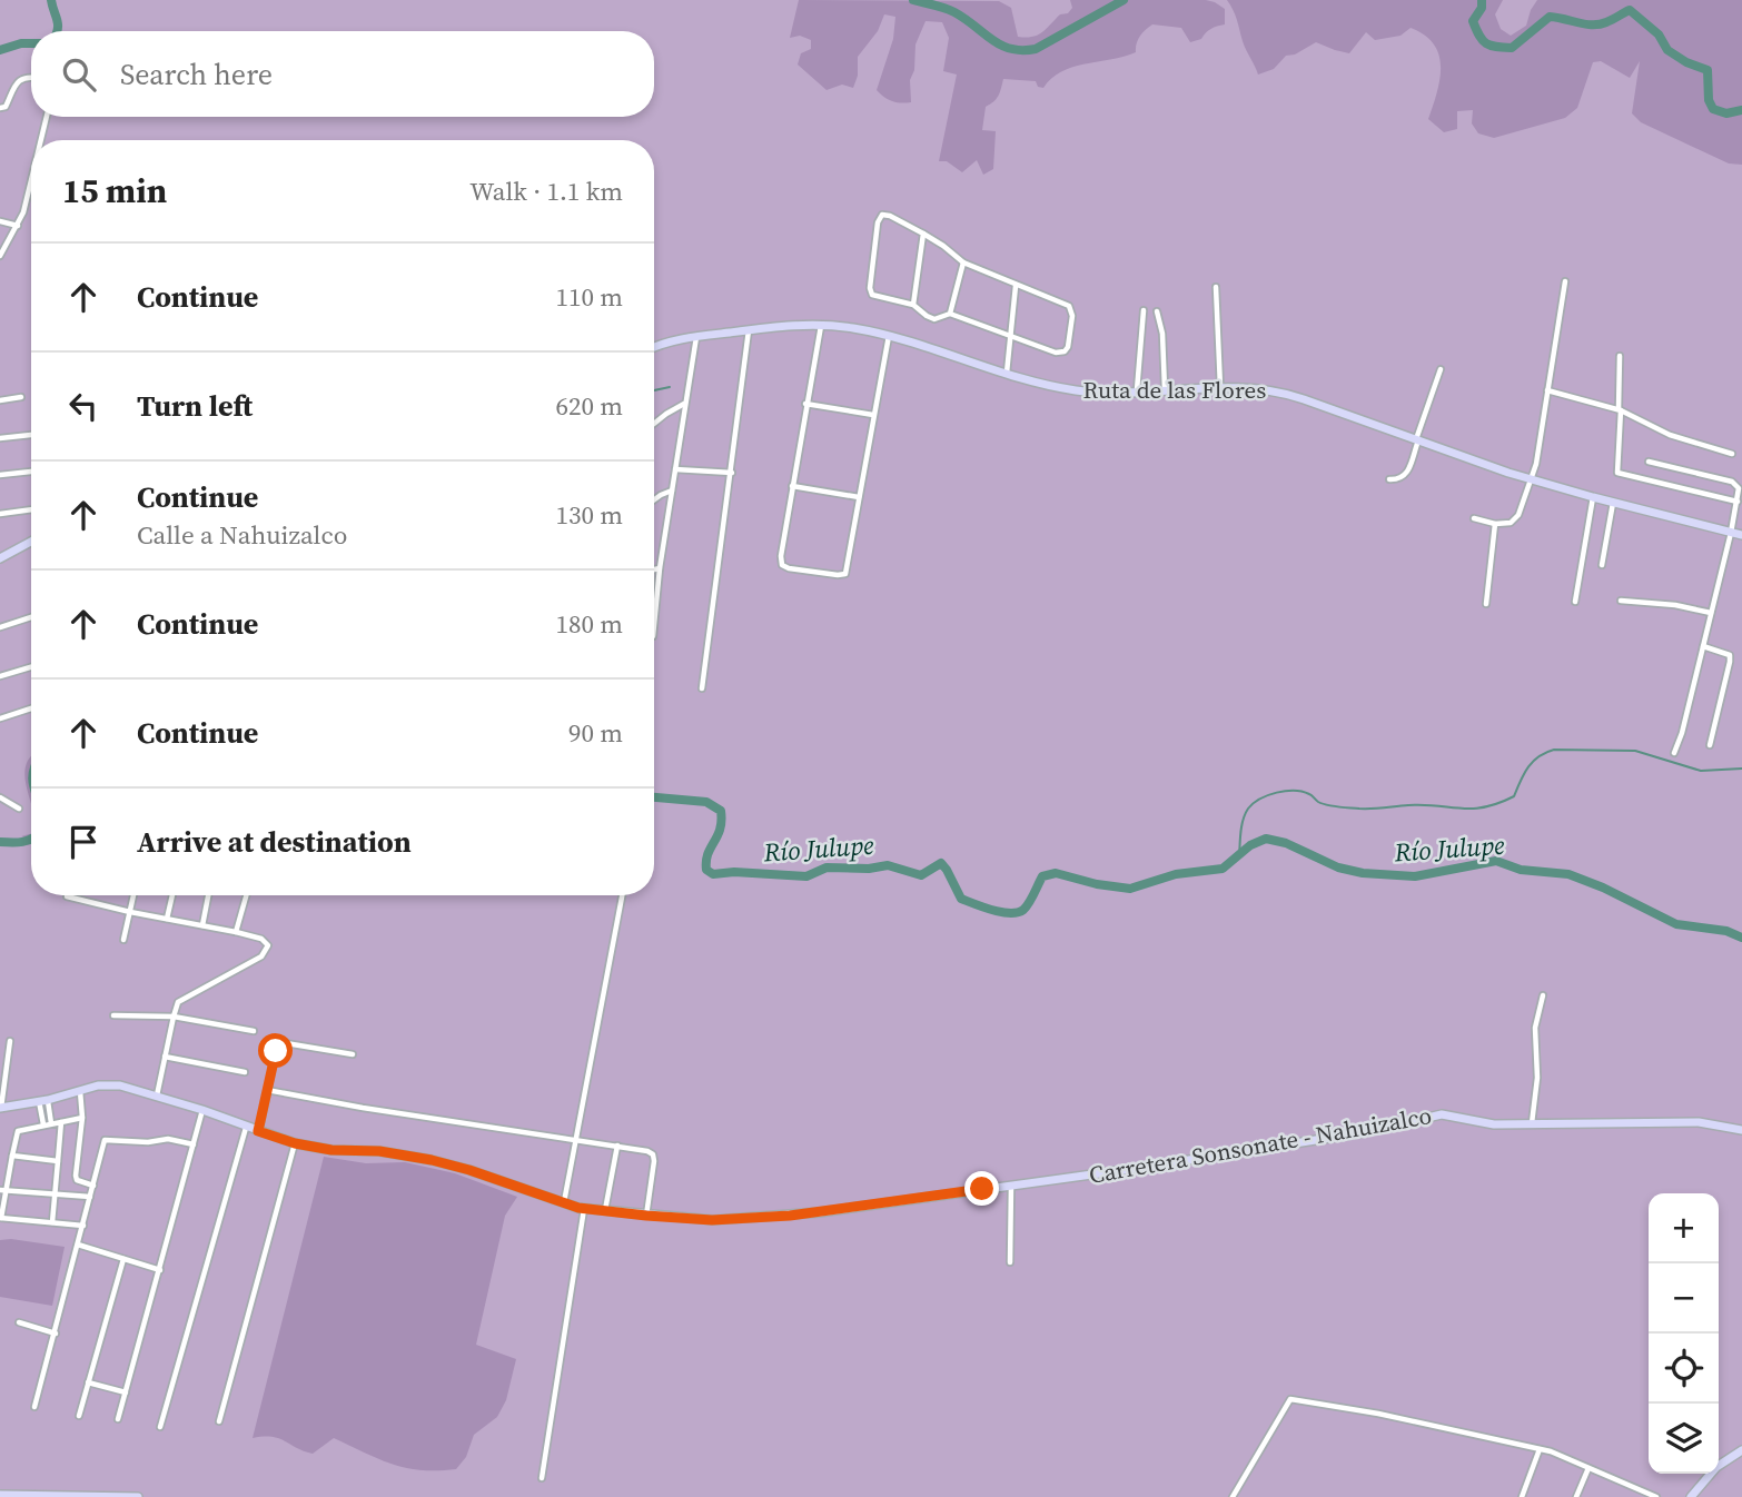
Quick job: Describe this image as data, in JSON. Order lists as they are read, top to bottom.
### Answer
{
  "streets": {
    "street": ["Ruta de las Flores", "Carretera Sonsonate - Nahuizalco"]
  },
  "water": ["Río Julupe"],
  "page": {
    "search": "Search here",
    "heading": ["15 min", "Walk · 1.1 km"],
    "list": [
      ["Continue", "110 m"],
      ["Turn left", "620 m"],
      ["Continue", "Calle a Nahuizalco", "130 m"],
      ["Continue", "180 m"],
      ["Continue", "90 m"],
      "Arrive at destination"
    ],
    "map_buttons": ["+", "−"]
  }
}
